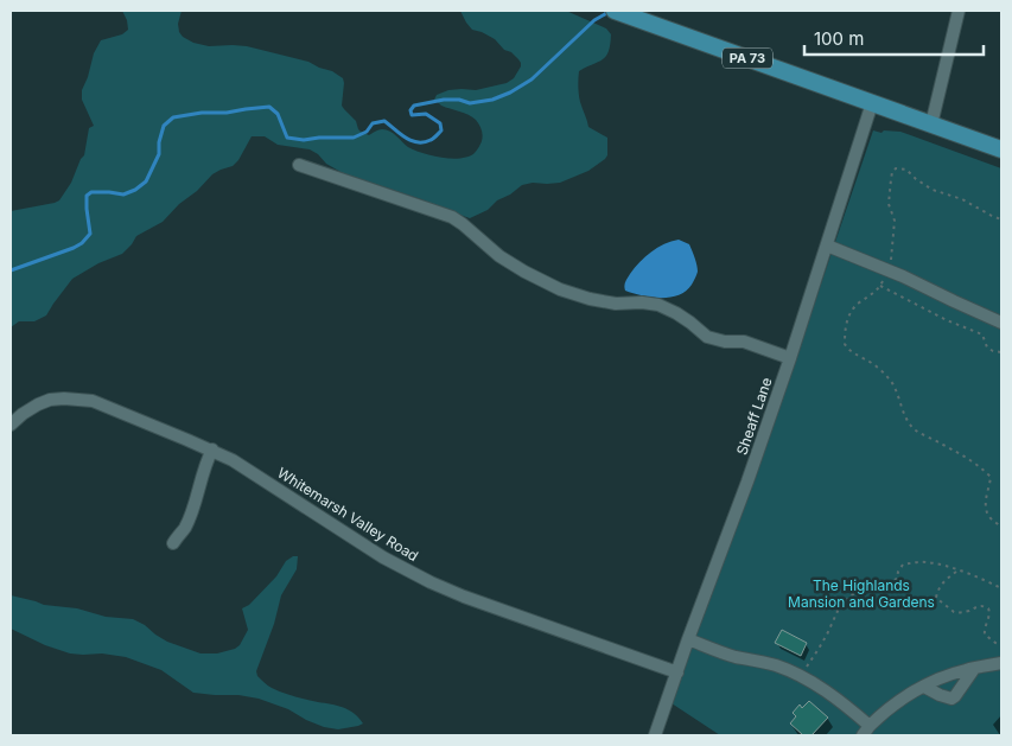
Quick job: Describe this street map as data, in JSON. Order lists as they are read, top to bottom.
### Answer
{
  "streets": {
    "main road": ["PA 73"],
    "street": ["Sheaff Lane", "Whitemarsh Valley Road"]
  },
  "crossings": [
    ["PA 73", "Sheaff Lane"],
    ["Sheaff Lane", "Whitemarsh Valley Road"]
  ],
  "parks": ["The Highlands Mansion and Gardens"],
  "scale_bar": "100 m"
}
